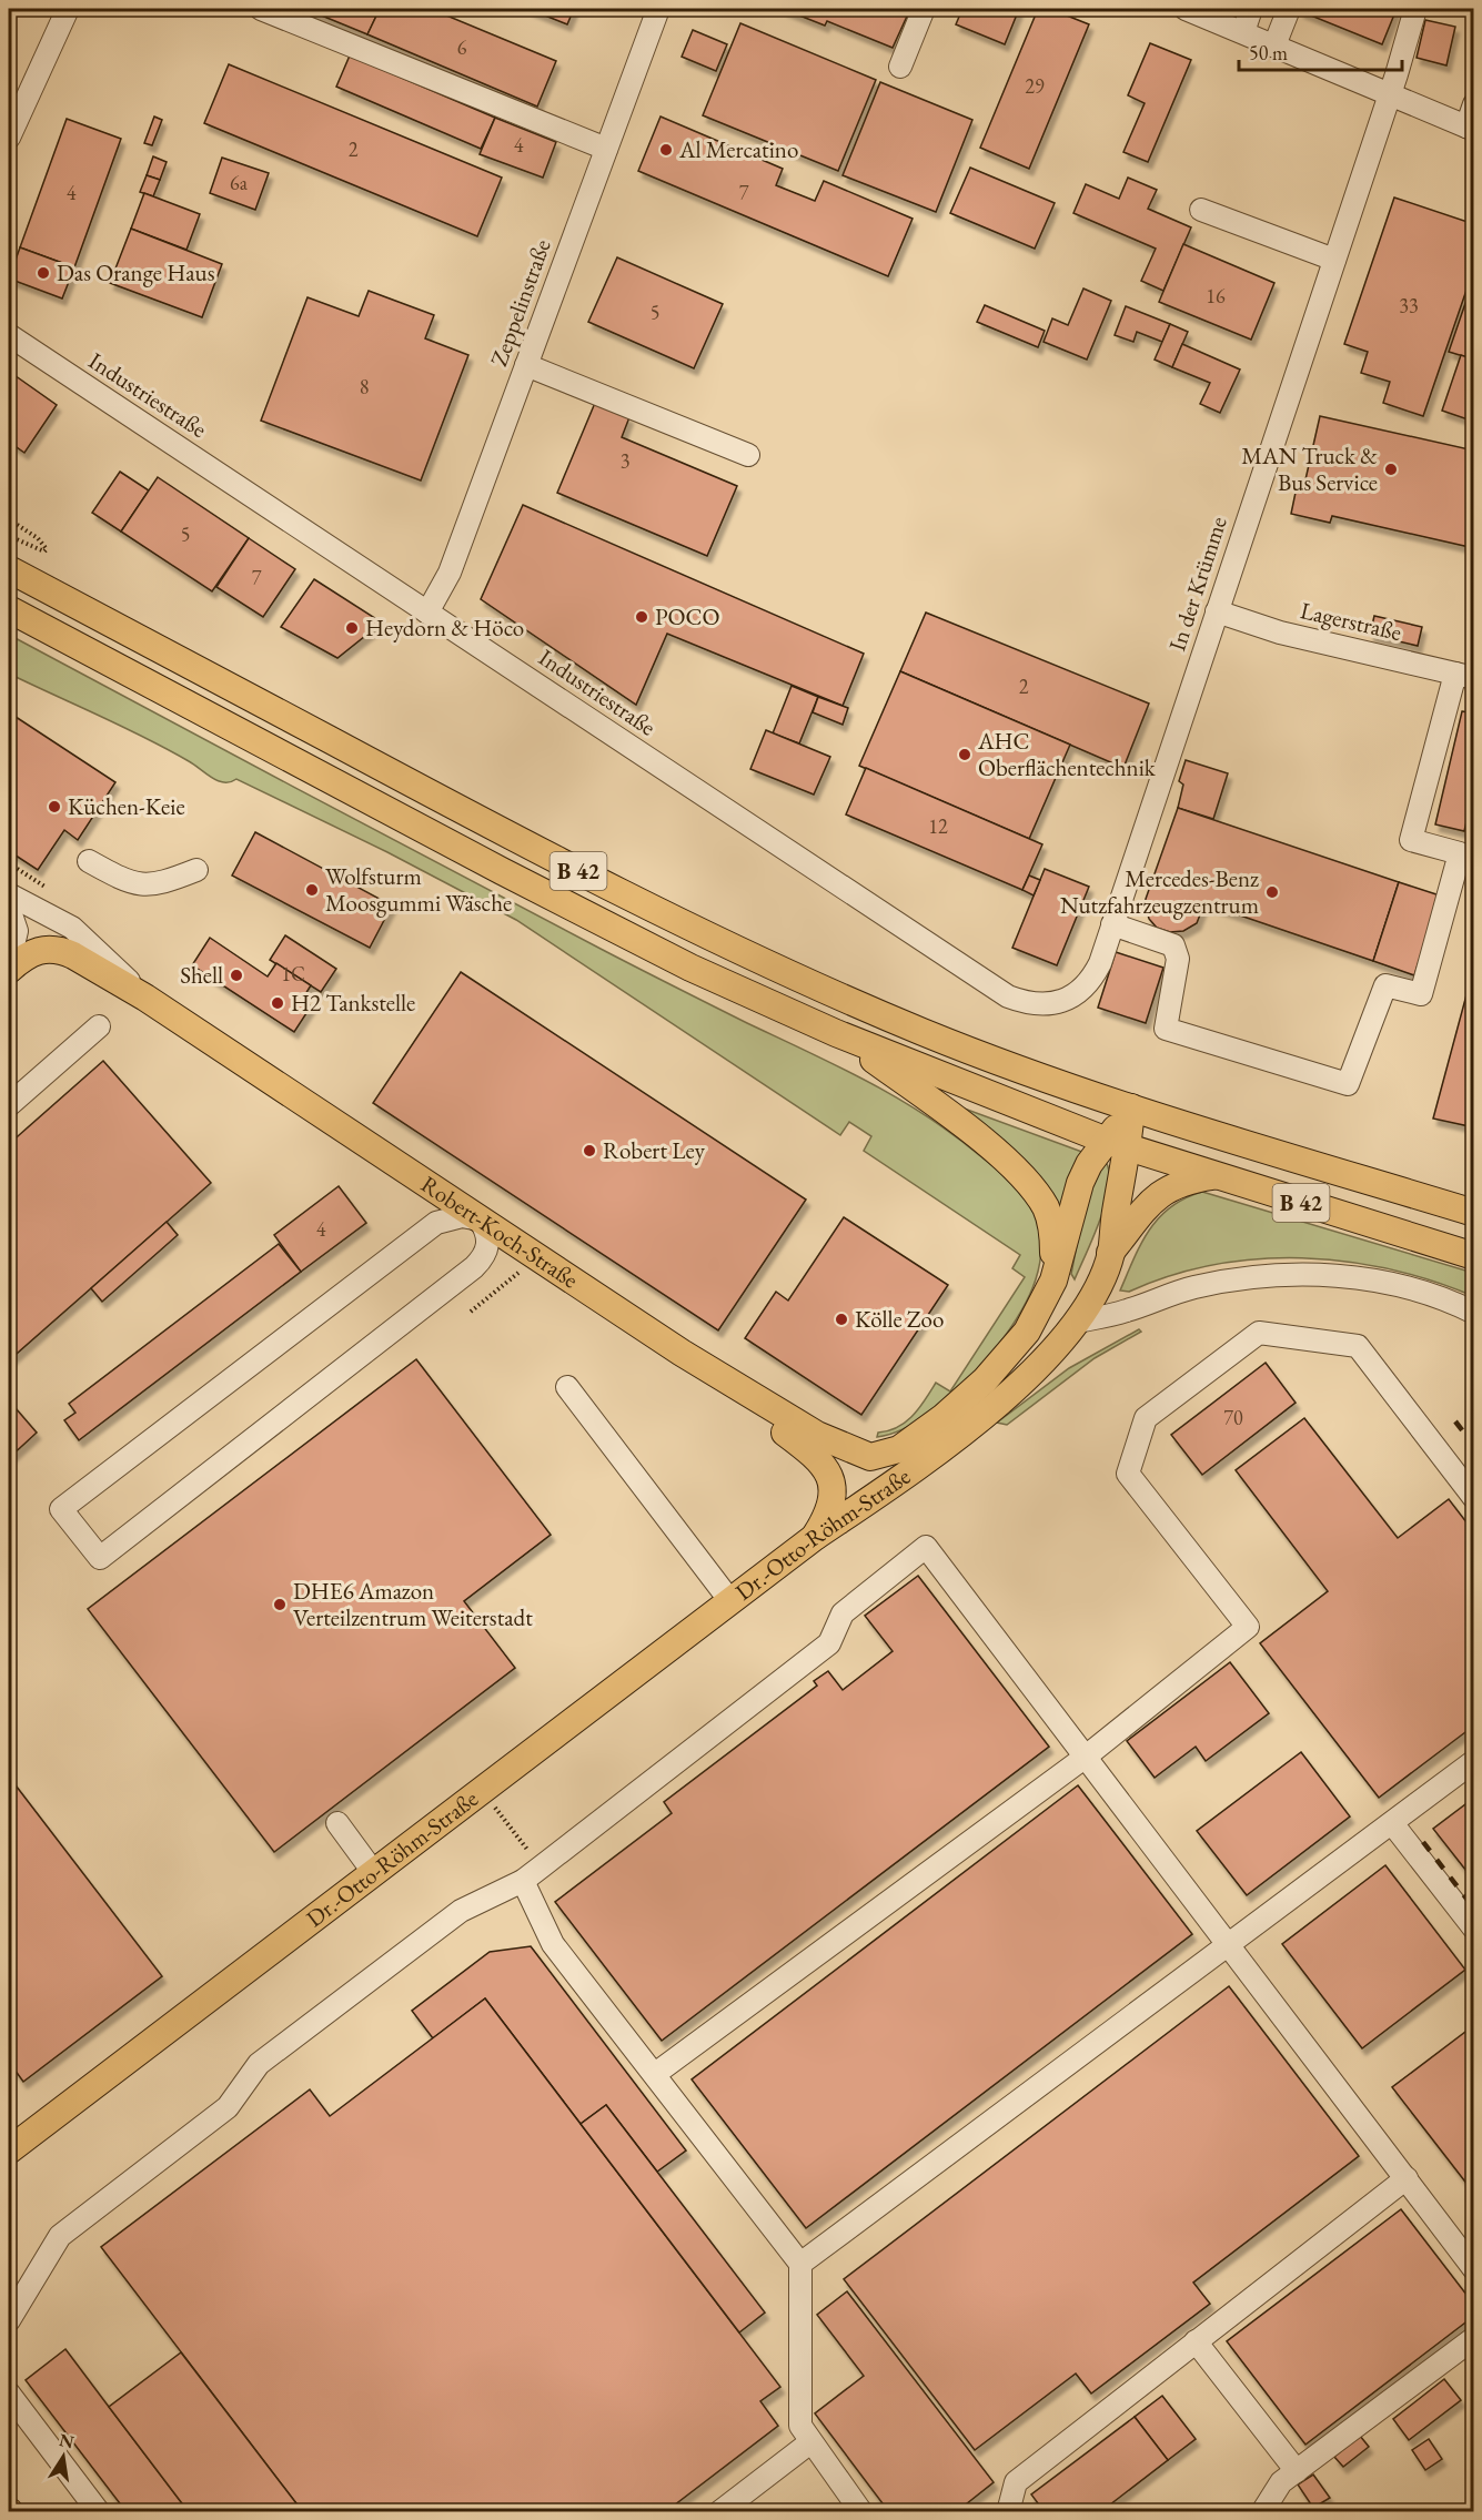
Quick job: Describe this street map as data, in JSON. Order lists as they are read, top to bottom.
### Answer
{
  "streets": {
    "main road": ["B 42", "Robert-Koch-Straße", "Dr.-Otto-Röhm-Straße"],
    "street": [
      "Zeppelinstraße",
      "Industriestraße",
      "In der Krümme",
      "Lagerstraße"
    ]
  },
  "crossings": [
    ["Zeppelinstraße", "Industriestraße"],
    ["Industriestraße", "In der Krümme"],
    ["In der Krümme", "Lagerstraße"],
    ["B 42", "Dr.-Otto-Röhm-Straße"],
    ["Robert-Koch-Straße", "Dr.-Otto-Röhm-Straße"]
  ],
  "places": [
    "Al Mercatino",
    "Das Orange Haus",
    "MAN Truck & Bus Service",
    "POCO",
    "Heydorn & Höco",
    "AHC Oberflächentechnik",
    "Küchen-Keie",
    "Wolfsturm Moosgummi Wäsche",
    "Mercedes-Benz Nutzfahrzeugzentrum",
    "Shell",
    "H2 Tankstelle",
    "Robert Ley",
    "Kölle Zoo",
    "DHE6 Amazon Verteilzentrum Weiterstadt"
  ],
  "house_numbers": [
    "6",
    "29",
    "4",
    "2",
    "6a",
    "4",
    "7",
    "16",
    "33",
    "5",
    "8",
    "3",
    "5",
    "7",
    "2",
    "12",
    "1C",
    "4",
    "70"
  ],
  "scale_bar": "50 m",
  "north": "top"
}
